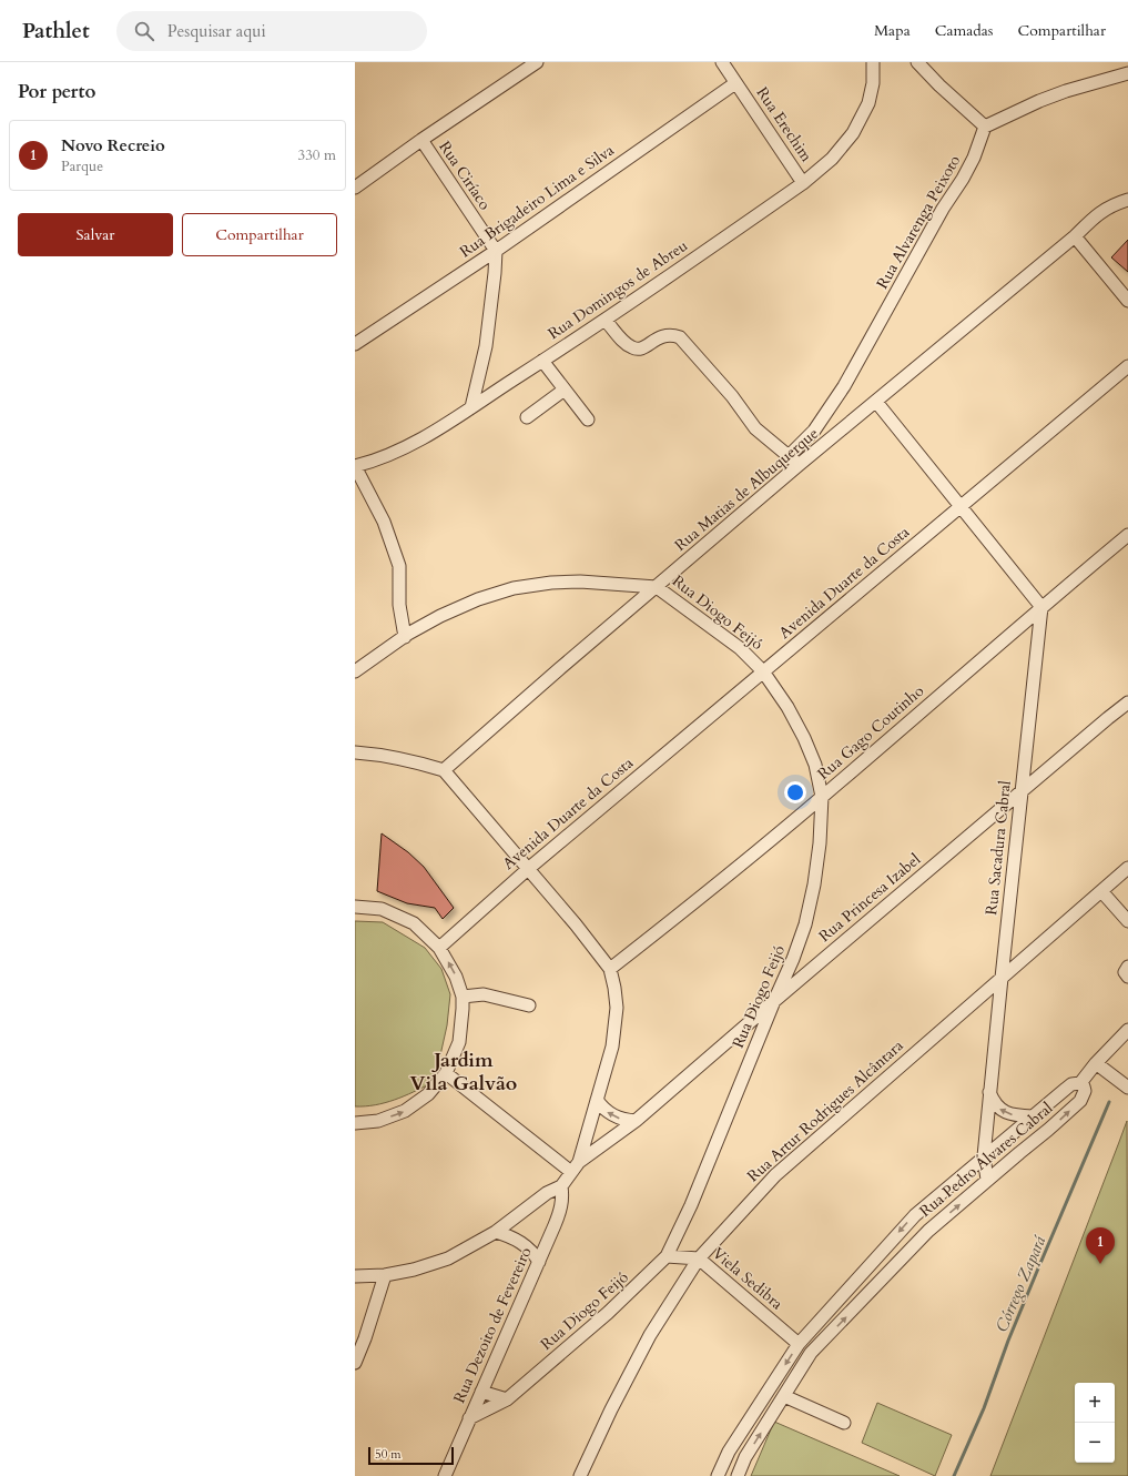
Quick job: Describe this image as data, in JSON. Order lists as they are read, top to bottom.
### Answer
{
  "streets": {
    "street": [
      "Rua Erechim",
      "Rua Ciríaco",
      "Rua Brigadeiro Lima e Silva",
      "Rua Alvarenga Peixoto",
      "Rua Domingos de Abreu",
      "Rua Matias de Albuquerque",
      "Avenida Duarte da Costa",
      "Rua Diogo Feijó",
      "Rua Gago Coutinho",
      "Rua Sacadura Cabral",
      "Rua Princesa Izabel",
      "Rua Artur Rodrigues Alcântara",
      "Rua Pedro Álvares Cabral",
      "Viela Sedibra",
      "Rua Dezoito de Fevereiro"
    ]
  },
  "crossings": [
    ["Rua Erechim", "Rua Brigadeiro Lima e Silva"],
    ["Rua Erechim", "Rua Domingos de Abreu"],
    ["Rua Ciríaco", "Rua Brigadeiro Lima e Silva"],
    ["Rua Matias de Albuquerque", "Rua Diogo Feijó"],
    ["Avenida Duarte da Costa", "Rua Diogo Feijó"],
    ["Rua Diogo Feijó", "Rua Gago Coutinho"],
    ["Rua Diogo Feijó", "Rua Princesa Izabel"],
    ["Rua Diogo Feijó", "Viela Sedibra"],
    ["Rua Diogo Feijó", "Rua Dezoito de Fevereiro"],
    ["Rua Gago Coutinho", "Rua Sacadura Cabral"],
    ["Rua Sacadura Cabral", "Rua Princesa Izabel"],
    ["Rua Sacadura Cabral", "Rua Artur Rodrigues Alcântara"],
    ["Rua Sacadura Cabral", "Rua Pedro Álvares Cabral"],
    ["Rua Princesa Izabel", "Rua Dezoito de Fevereiro"],
    ["Rua Artur Rodrigues Alcântara", "Viela Sedibra"],
    ["Rua Pedro Álvares Cabral", "Viela Sedibra"]
  ],
  "districts": ["Jardim Vila Galvão"],
  "water": ["Córrego Zapará"],
  "scale_bar": "50 m",
  "page": {
    "header": "Pathlet",
    "search": "Pesquisar aqui",
    "nav": ["Mapa", "Camadas", "Compartilhar"],
    "heading": "Por perto",
    "list": [
      {
        "mark": "1",
        "name": "Novo Recreio",
        "note": "Parque",
        "value": "330 m"
      }
    ],
    "buttons": ["Salvar", "Compartilhar"],
    "pins": "1",
    "map_buttons": ["+", "−"],
    "scale": "50 m"
  }
}
